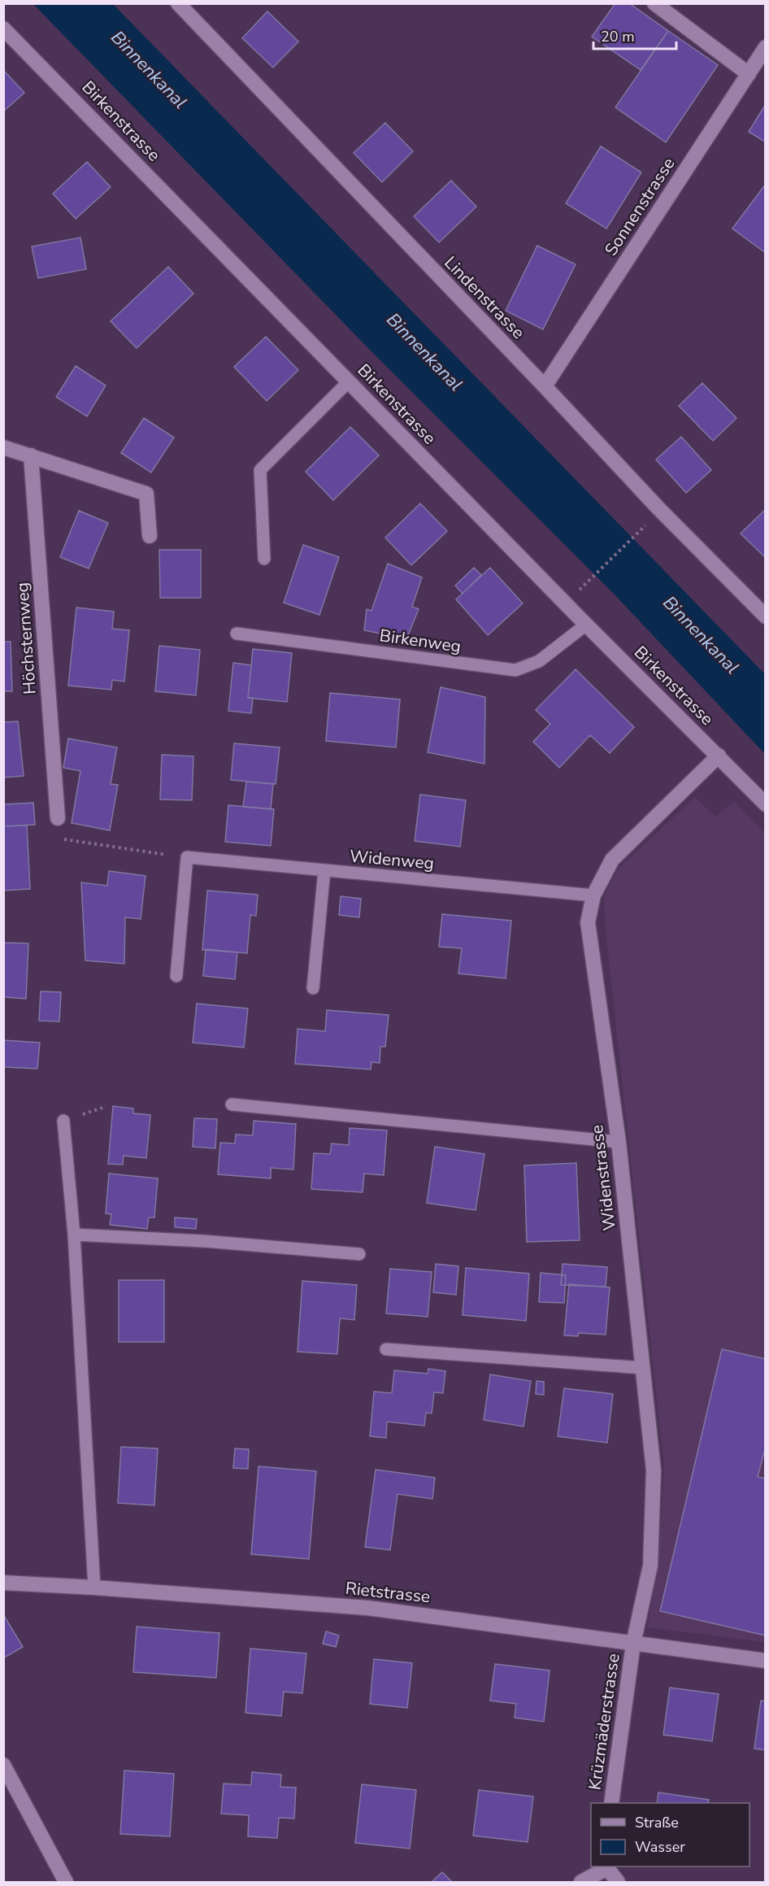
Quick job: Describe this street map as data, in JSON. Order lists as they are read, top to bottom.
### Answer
{
  "streets": {
    "street": [
      "Birkenstrasse",
      "Sonnenstrasse",
      "Lindenstrasse",
      "Höchsternweg",
      "Widenstrasse",
      "Rietstrasse",
      "Krüzmäderstrasse"
    ],
    "lane": ["Birkenweg", "Widenweg"]
  },
  "crossings": [
    ["Birkenstrasse", "Birkenweg"],
    ["Birkenstrasse", "Widenstrasse"],
    ["Sonnenstrasse", "Lindenstrasse"],
    ["Widenweg", "Widenstrasse"],
    ["Widenstrasse", "Rietstrasse"],
    ["Widenstrasse", "Krüzmäderstrasse"],
    ["Rietstrasse", "Krüzmäderstrasse"]
  ],
  "water": ["Binnenkanal"],
  "legend": ["Straße", "Wasser"],
  "scale_bar": "20 m"
}
